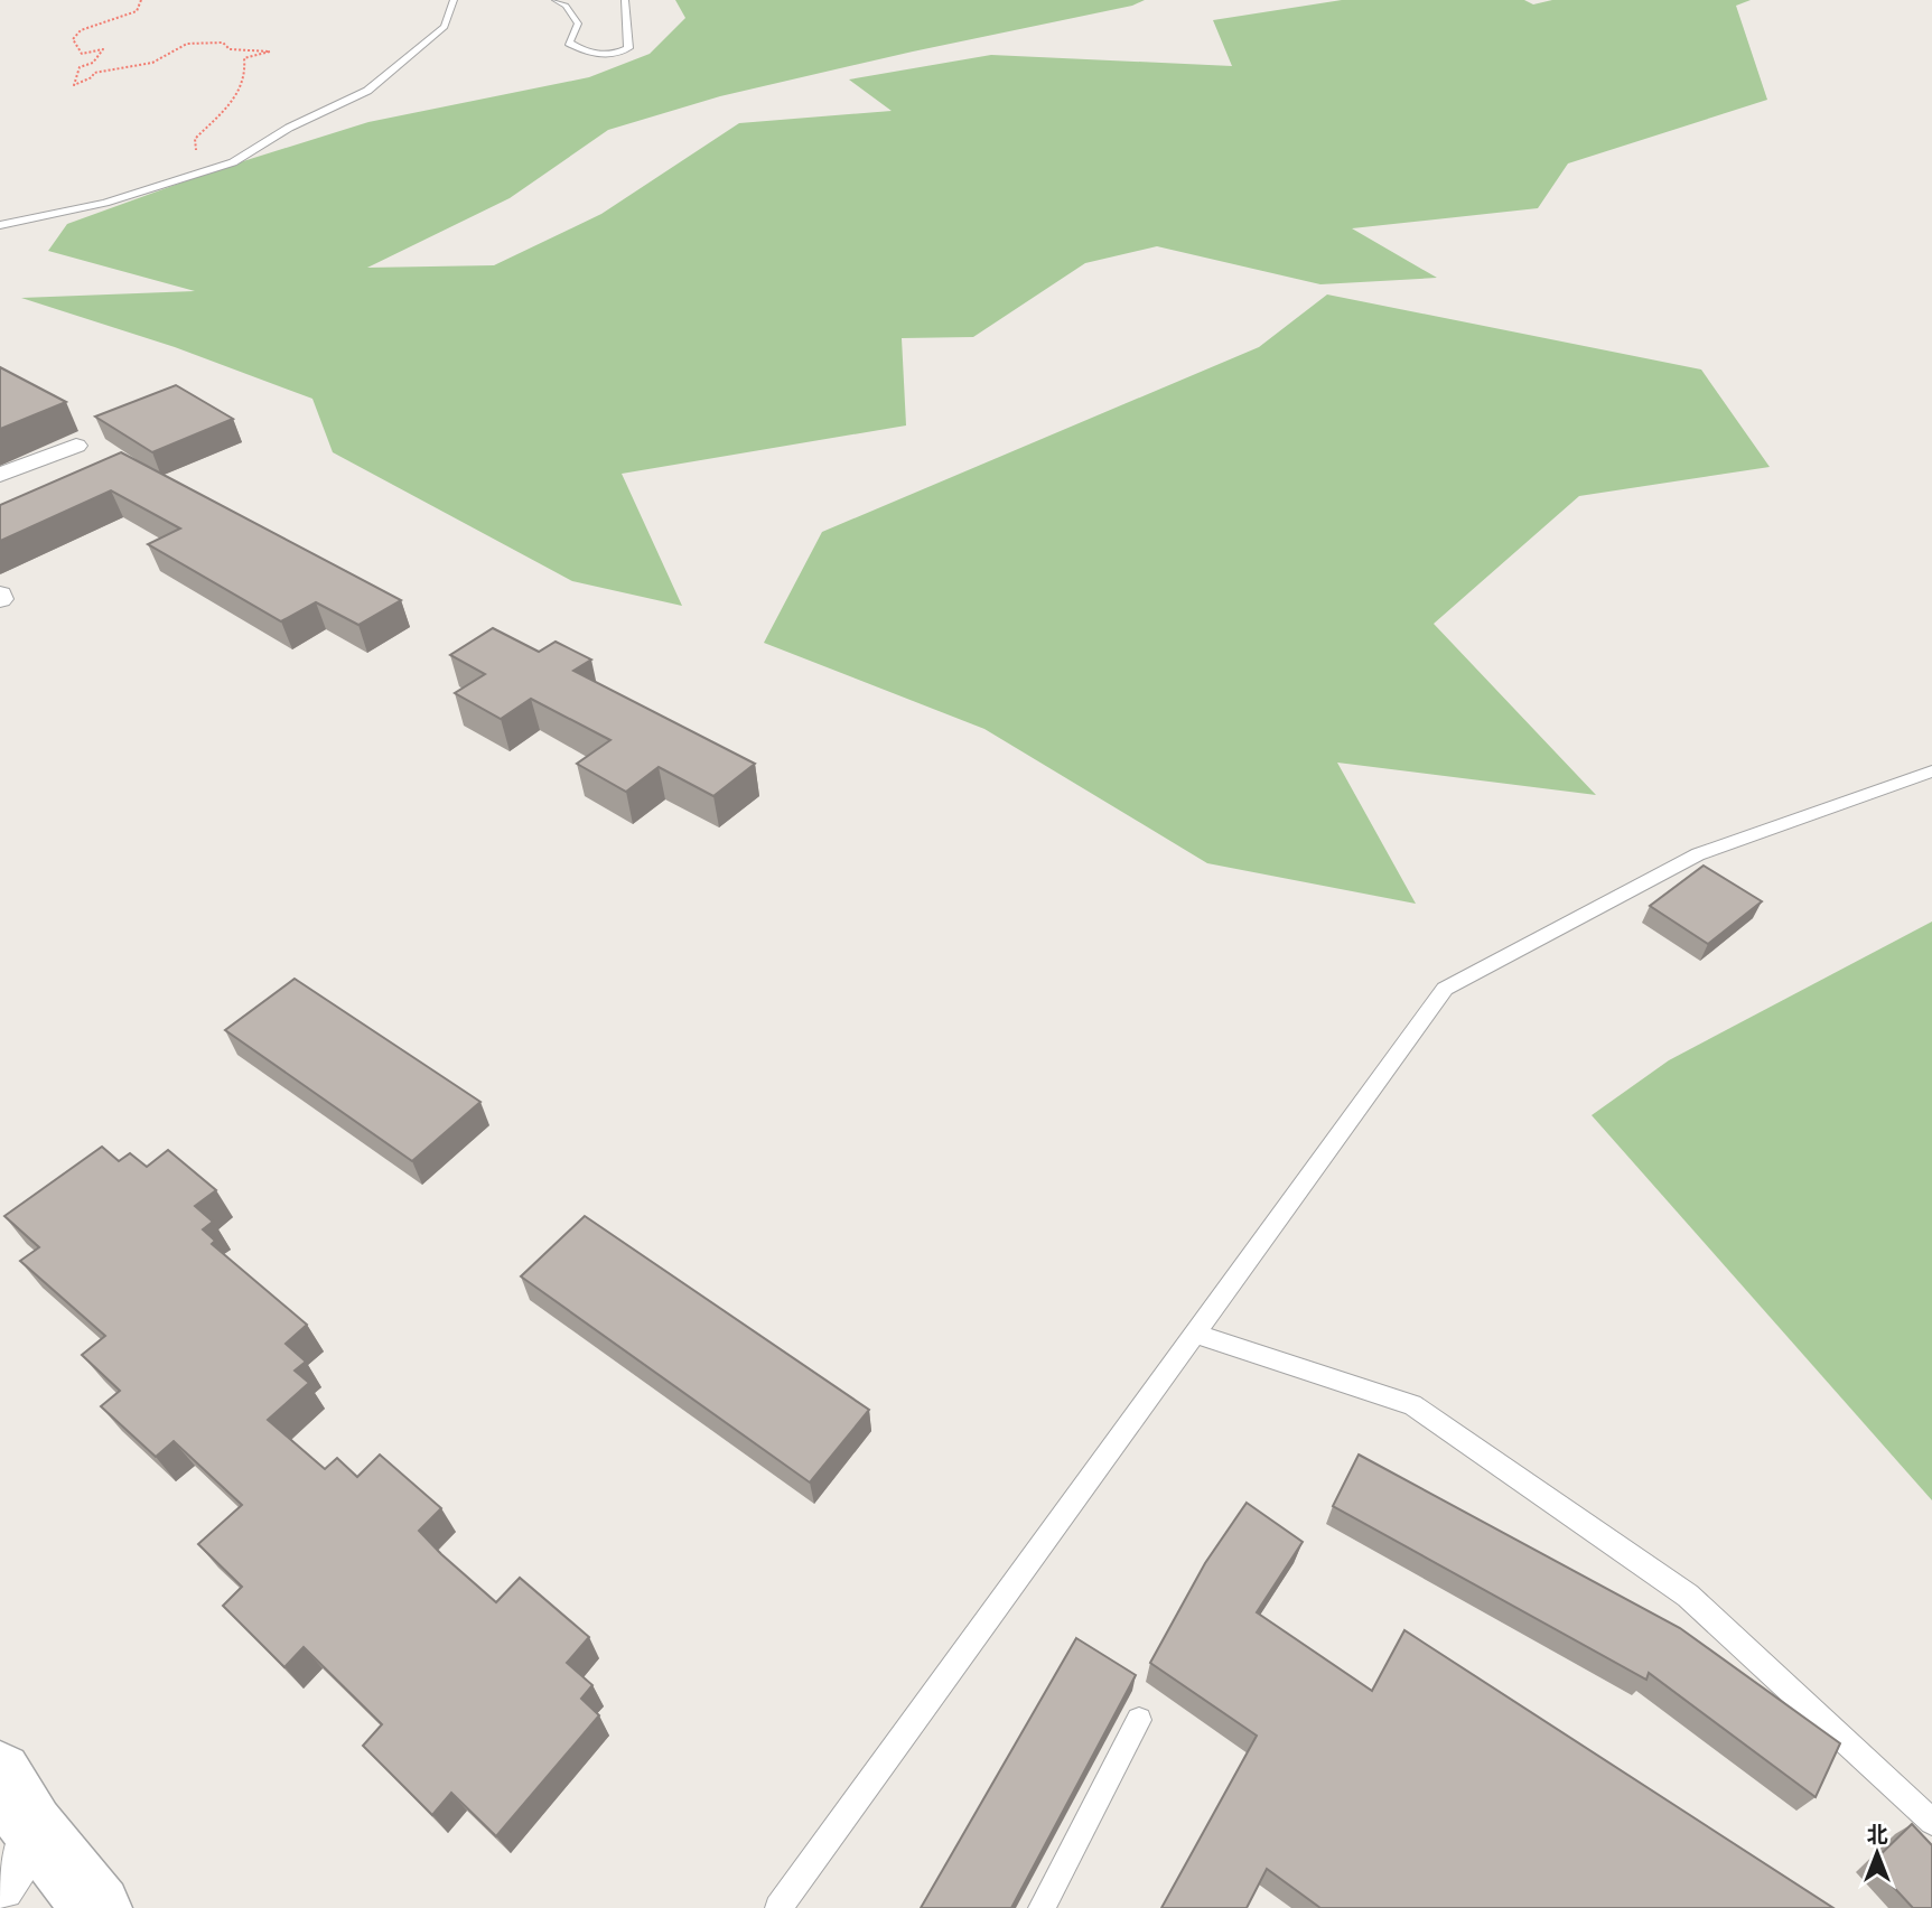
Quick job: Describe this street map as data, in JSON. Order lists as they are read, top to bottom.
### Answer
{
  "north": "top"
}
